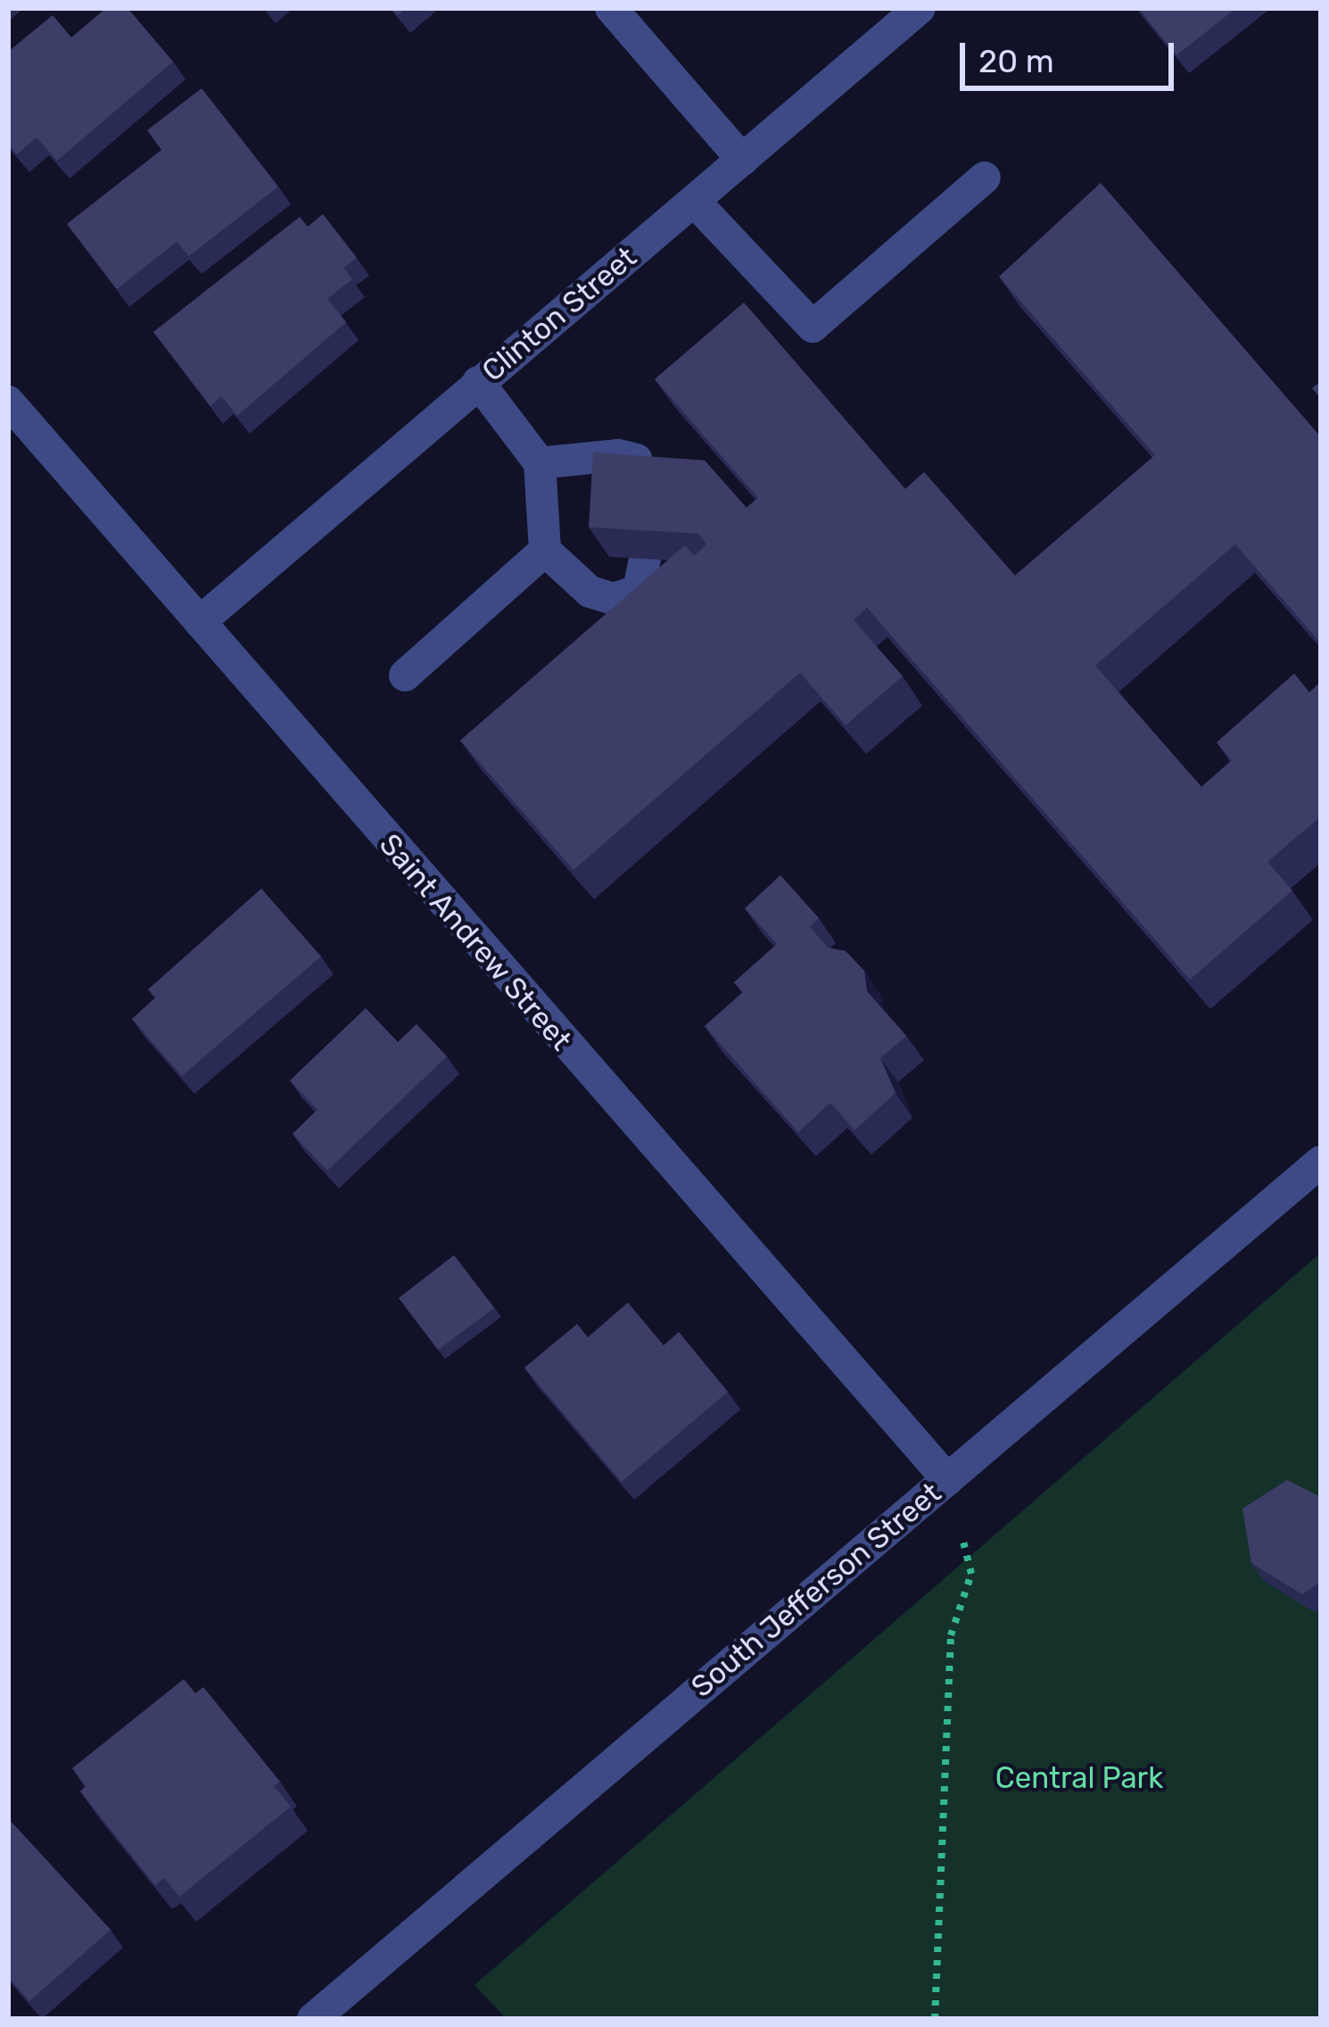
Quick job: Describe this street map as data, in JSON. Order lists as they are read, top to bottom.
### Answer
{
  "streets": {
    "street": ["Clinton Street", "Saint Andrew Street", "South Jefferson Street"]
  },
  "crossings": [
    ["Clinton Street", "Saint Andrew Street"],
    ["Saint Andrew Street", "South Jefferson Street"]
  ],
  "parks": ["Central Park"],
  "scale_bar": "20 m"
}
